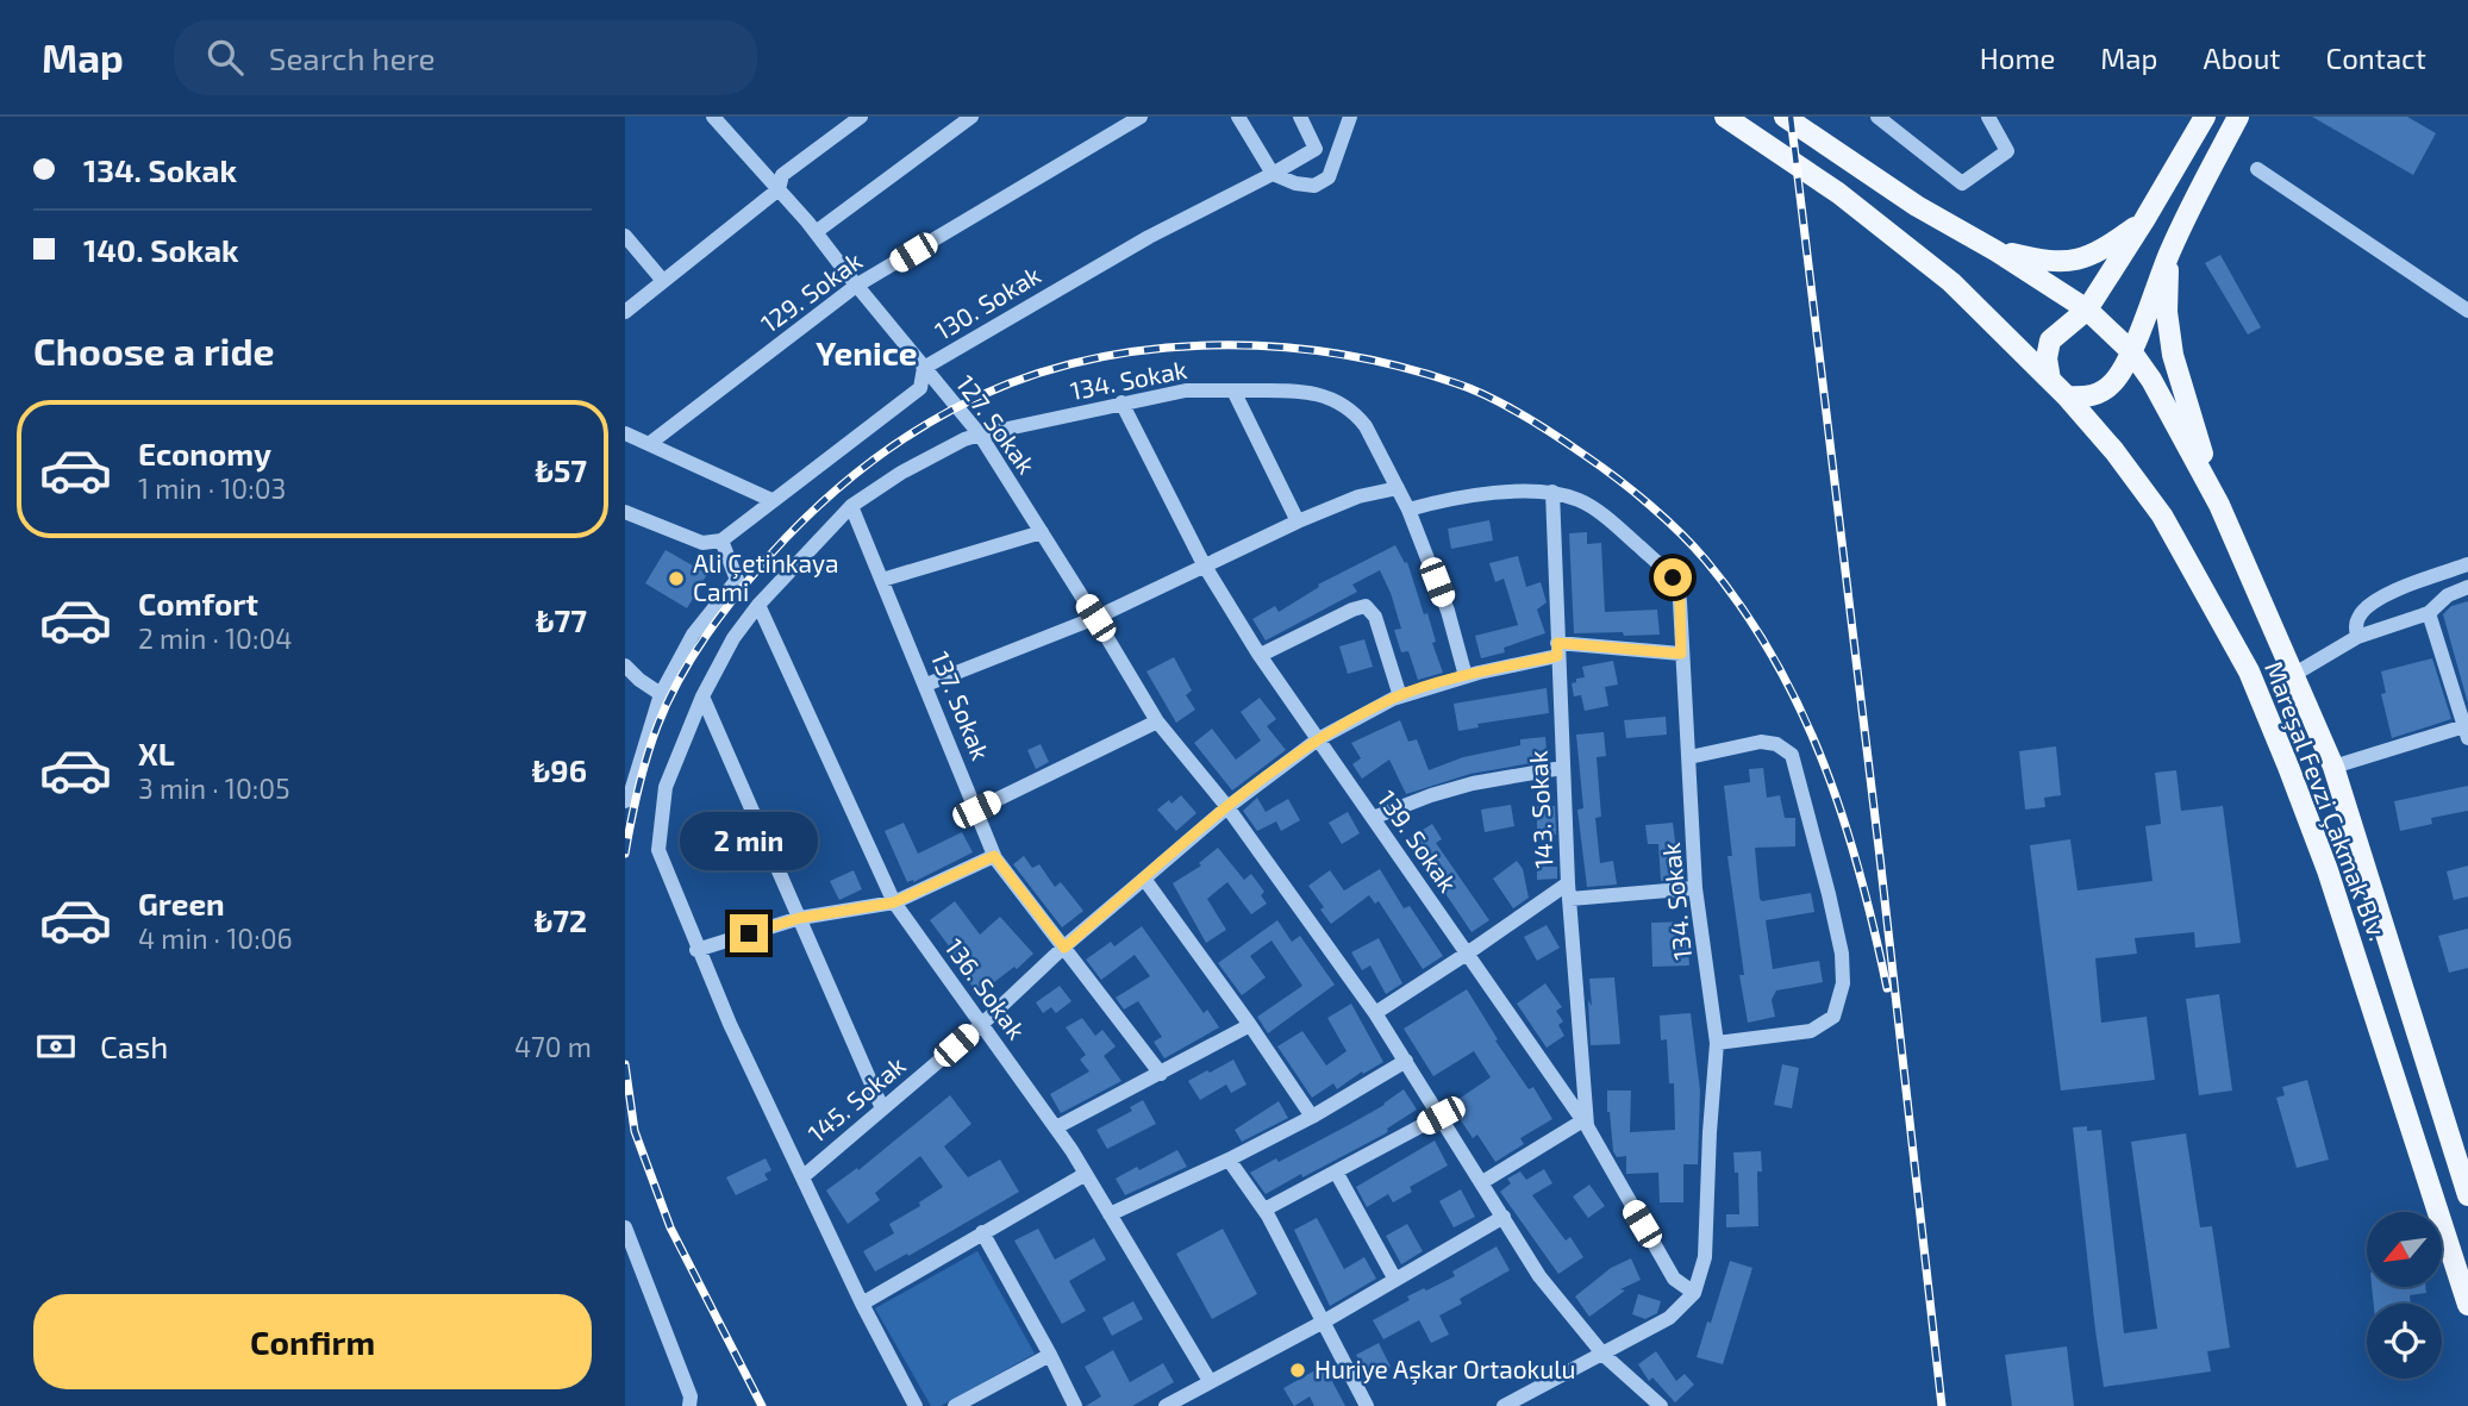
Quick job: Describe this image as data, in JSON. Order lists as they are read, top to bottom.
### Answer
{
  "streets": {
    "main road": ["Mareşal Fevzi Çakmak Blv."],
    "street": [
      "129. Sokak",
      "130. Sokak",
      "134. Sokak",
      "127. Sokak",
      "137. Sokak",
      "143. Sokak",
      "139. Sokak",
      "136. Sokak",
      "145. Sokak"
    ]
  },
  "crossings": [
    ["129. Sokak", "127. Sokak"],
    ["130. Sokak", "127. Sokak"],
    ["134. Sokak", "127. Sokak"],
    ["134. Sokak", "137. Sokak"],
    ["134. Sokak", "143. Sokak"],
    ["134. Sokak", "139. Sokak"],
    ["134. Sokak", "136. Sokak"],
    ["134. Sokak", "145. Sokak"],
    ["127. Sokak", "145. Sokak"],
    ["137. Sokak", "145. Sokak"],
    ["143. Sokak", "139. Sokak"],
    ["143. Sokak", "145. Sokak"],
    ["139. Sokak", "145. Sokak"],
    ["136. Sokak", "145. Sokak"]
  ],
  "districts": ["Yenice"],
  "places": ["Ali Çetinkaya Cami", "Huriye Aşkar Ortaokulu"],
  "north": "bottom left",
  "page": {
    "header": "Map",
    "search": "Search here",
    "nav": [
      "Home",
      "Map",
      "About",
      "Contact"
    ],
    "banner": ["134. Sokak", "140. Sokak"],
    "heading": "Choose a ride",
    "list": [
      {
        "name": "Economy",
        "note": "1 min · 10:03",
        "value": "₺57"
      },
      {
        "name": "Comfort",
        "note": "2 min · 10:04",
        "value": "₺77"
      },
      {
        "name": "XL",
        "note": "3 min · 10:05",
        "value": "₺96"
      },
      {
        "name": "Green",
        "note": "4 min · 10:06",
        "value": "₺72"
      }
    ],
    "bubble": "2 min",
    "pay": ["Cash", "470 m"],
    "buttons": "Confirm"
  }
}
